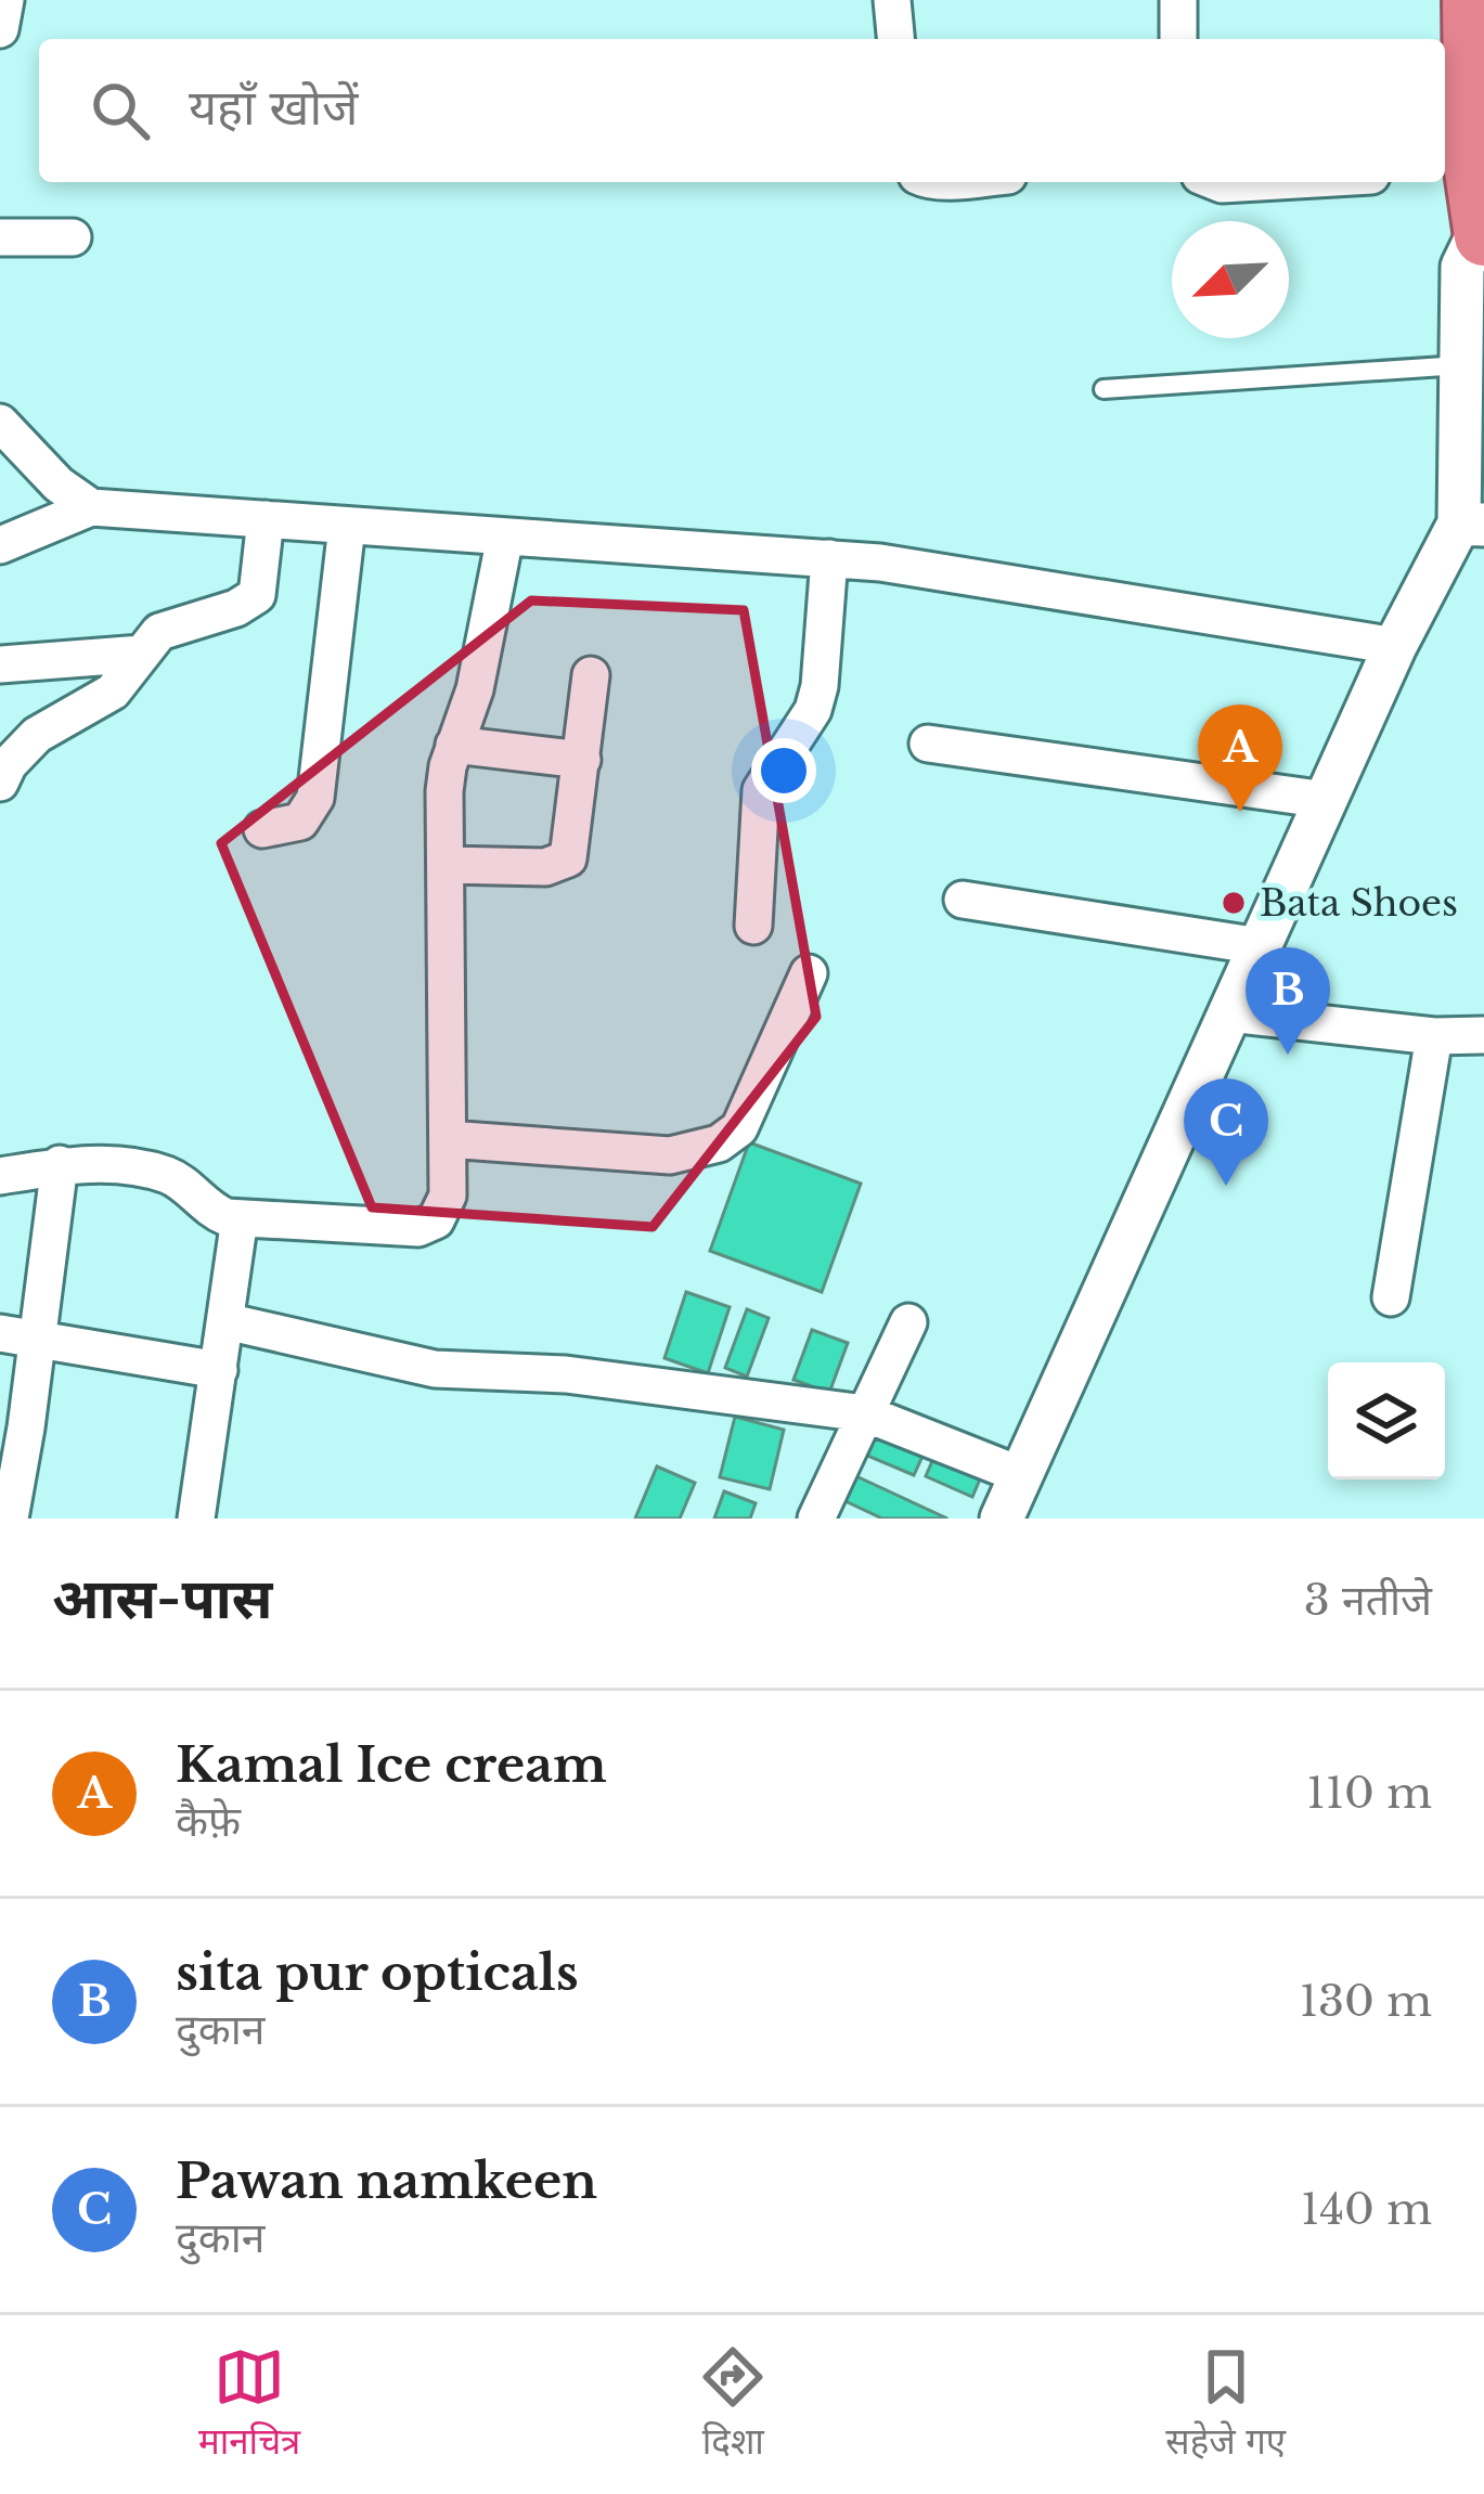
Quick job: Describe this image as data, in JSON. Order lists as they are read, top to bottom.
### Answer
{
  "places": ["Bata Shoes"],
  "north": "bottom left",
  "page": {
    "search": "यहाँ खोजें",
    "pins": ["A", "B", "C"],
    "heading": ["आस-पास", "3 नतीजे"],
    "list": [
      {
        "mark": "A",
        "name": "Kamal Ice cream",
        "note": "कैफ़े",
        "value": "110 m"
      },
      {
        "mark": "B",
        "name": "sita pur opticals",
        "note": "दुकान",
        "value": "130 m"
      },
      {
        "mark": "C",
        "name": "Pawan namkeen",
        "note": "दुकान",
        "value": "140 m"
      }
    ],
    "nav": ["मानचित्र", "दिशा", "सहेजे गए"]
  }
}
